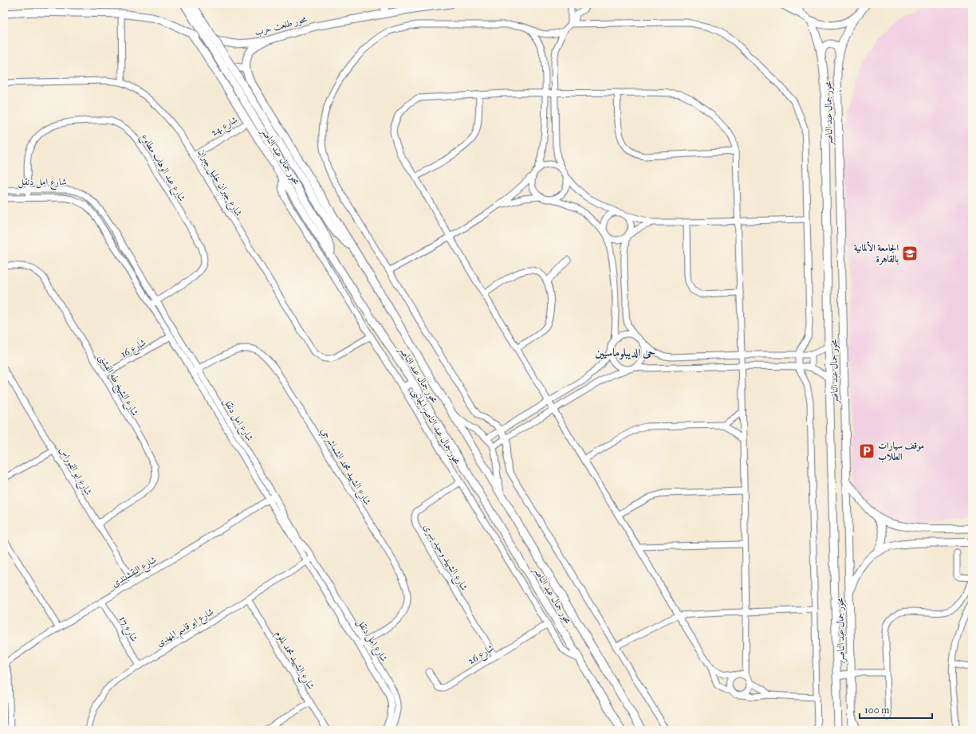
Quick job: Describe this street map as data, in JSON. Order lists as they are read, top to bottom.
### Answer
{
  "streets": {
    "main road": ["محور طلعت حرب", "محور جمال عبد الناصر"],
    "street": [
      "شارع 24",
      "شارع عبد الوهاب مطاوع",
      "شارع امل دنقل",
      "شارع جبران خليل جبران",
      "شارع 16",
      "شارع الشيخ طه الفشنى",
      "محور جمال عبد الناصر الجانبى",
      "شارع الشهيد محمد الشماشرجي",
      "شارع ابو الفوراس",
      "شارع الشهيد وحيد يسرى",
      "شارع النقشبندى",
      "شارع ابو قاسم المهدى",
      "شارع 17",
      "شارع 26",
      "شارع الشهيد محمد لملوم"
    ]
  },
  "crossings": [
    ["محور طلعت حرب", "محور جمال عبد الناصر"],
    ["محور جمال عبد الناصر", "شارع 24"],
    ["محور جمال عبد الناصر", "محور جمال عبد الناصر الجانبى"],
    ["شارع 24", "شارع جبران خليل جبران"],
    ["شارع عبد الوهاب مطاوع", "شارع امل دنقل"],
    ["شارع امل دنقل", "شارع 16"],
    ["شارع امل دنقل", "شارع الشهيد محمد الشماشرجي"],
    ["شارع امل دنقل", "شارع النقشبندى"],
    ["شارع امل دنقل", "شارع ابو قاسم المهدى"],
    ["شارع جبران خليل جبران", "محور جمال عبد الناصر الجانبى"],
    ["شارع 16", "شارع الشيخ طه الفشنى"],
    ["شارع الشيخ طه الفشنى", "شارع ابو الفوراس"],
    ["محور جمال عبد الناصر الجانبى", "شارع الشهيد وحيد يسرى"],
    ["محور جمال عبد الناصر الجانبى", "شارع 26"],
    ["شارع ابو الفوراس", "شارع النقشبندى"],
    ["شارع الشهيد وحيد يسرى", "شارع 26"],
    ["شارع النقشبندى", "شارع 17"],
    ["شارع ابو قاسم المهدى", "شارع 17"],
    ["شارع ابو قاسم المهدى", "شارع الشهيد محمد لملوم"]
  ],
  "districts": ["حى الديبلوماسيين"],
  "places": {
    "school or university": ["الجامعة الألمانية بالقاهرة"],
    "parking": ["موقف سيارات الطلاب"]
  },
  "scale_bar": "100 m"
}
